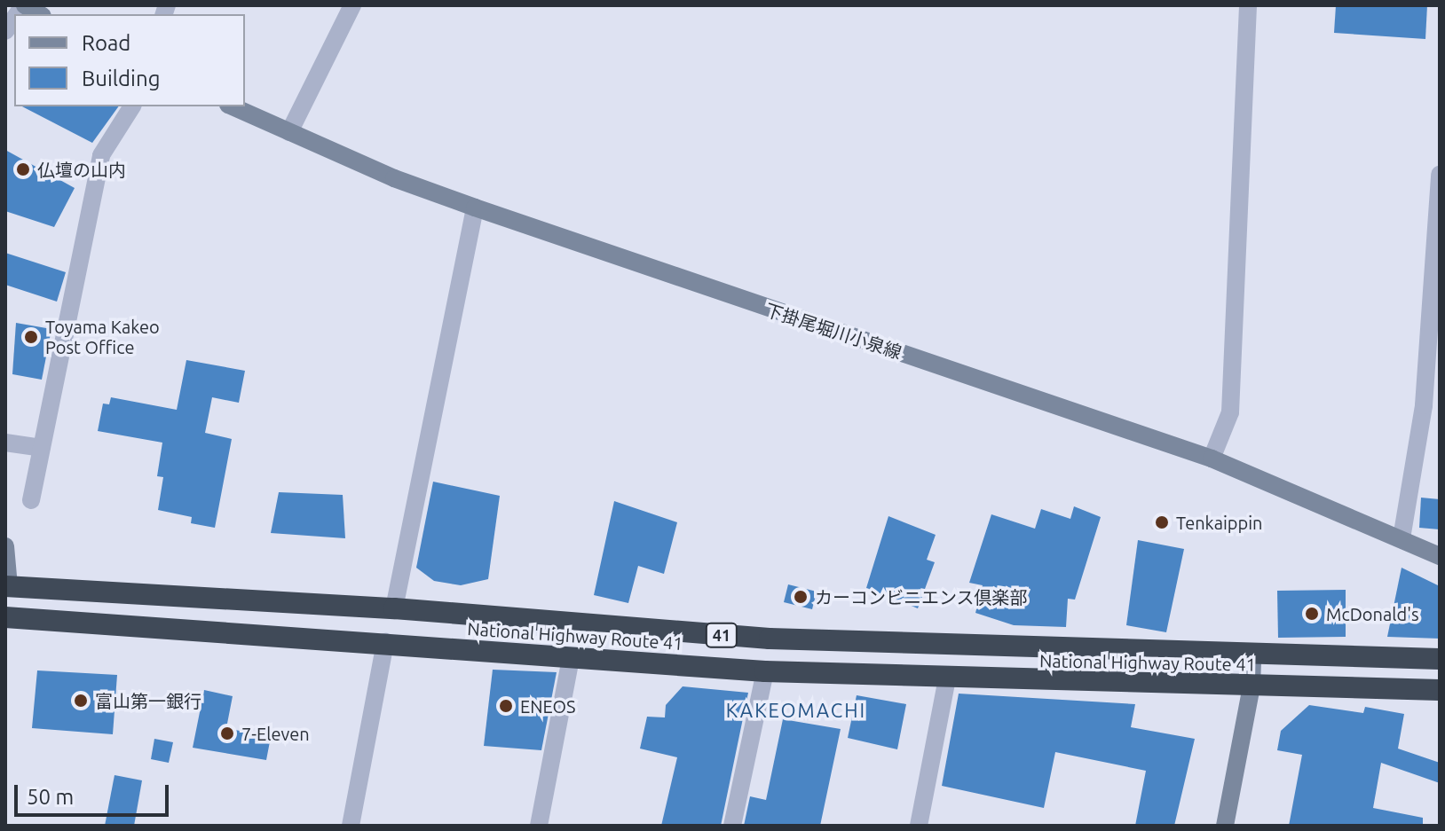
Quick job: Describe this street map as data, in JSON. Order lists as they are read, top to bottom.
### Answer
{
  "streets": {
    "highway": ["41", "National Highway Route 41"],
    "main road": ["下掛尾堀川小泉線"]
  },
  "districts": ["KAKEOMACHI"],
  "places": [
    "仏壇の山内",
    "Toyama Kakeo Post Office",
    "Tenkaippin",
    "カーコンビニエンス倶楽部",
    "McDonald's",
    "富山第一銀行",
    "ENEOS",
    "7-Eleven"
  ],
  "legend": ["Road", "Building"],
  "scale_bar": "50 m"
}
